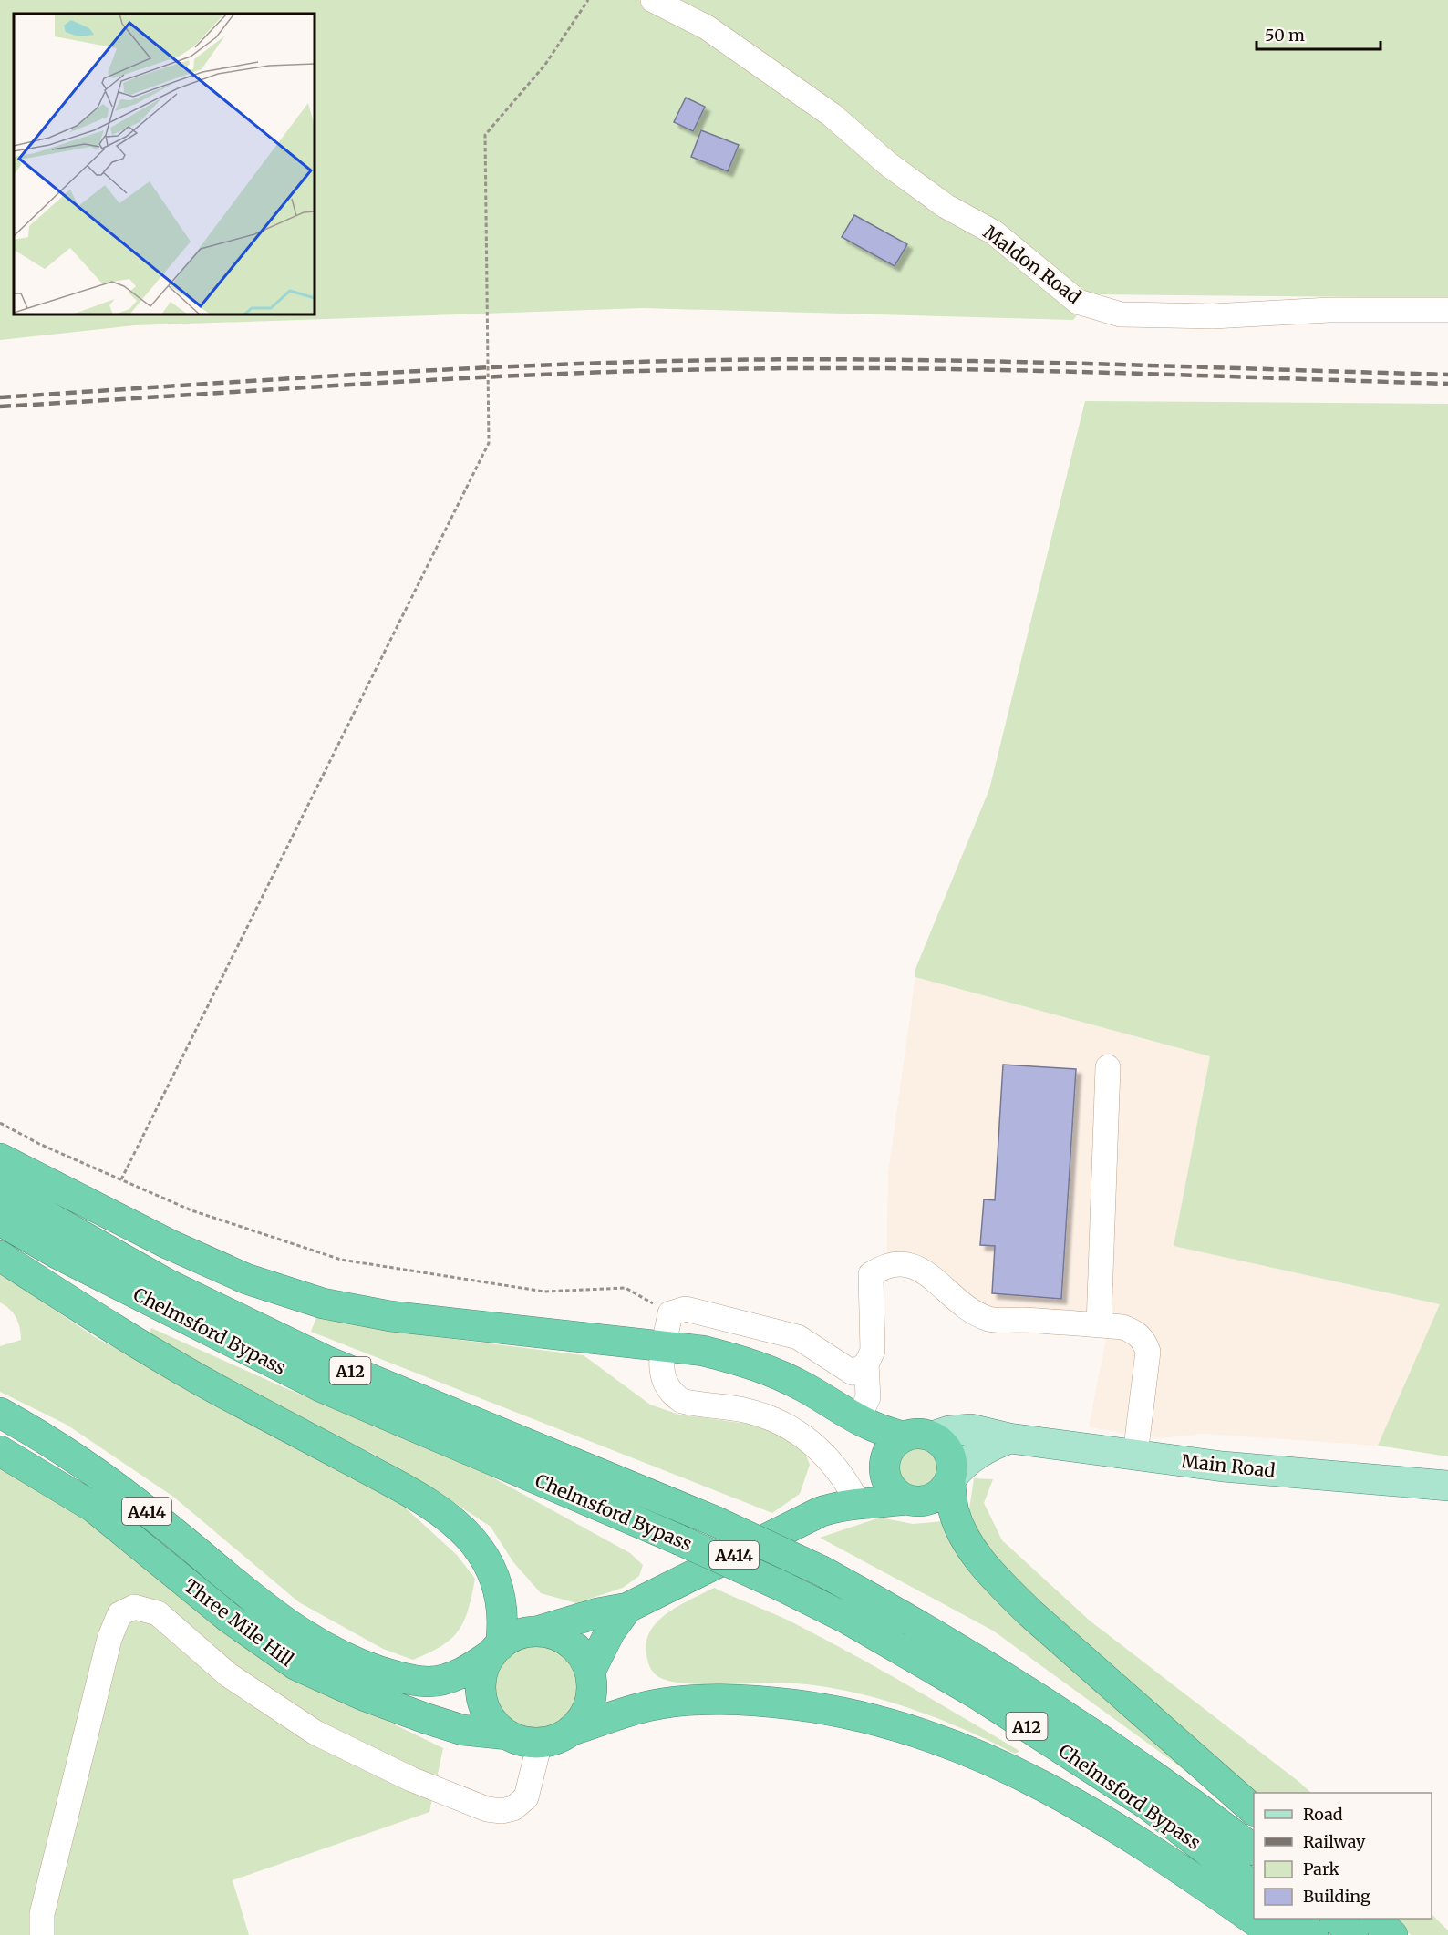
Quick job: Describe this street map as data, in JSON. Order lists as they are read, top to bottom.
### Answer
{
  "streets": {
    "highway": [
      "Chelmsford Bypass",
      "A12",
      "A414",
      "Three Mile Hill"
    ],
    "main road": ["Main Road"],
    "street": ["Maldon Road"]
  },
  "crossings": [
    ["A12", "A414"],
    ["A12", "Three Mile Hill"],
    ["Main Road", "A414"],
    ["A414", "Three Mile Hill"]
  ],
  "legend": [
    "Road",
    "Railway",
    "Park",
    "Building"
  ],
  "scale_bar": "50 m"
}
